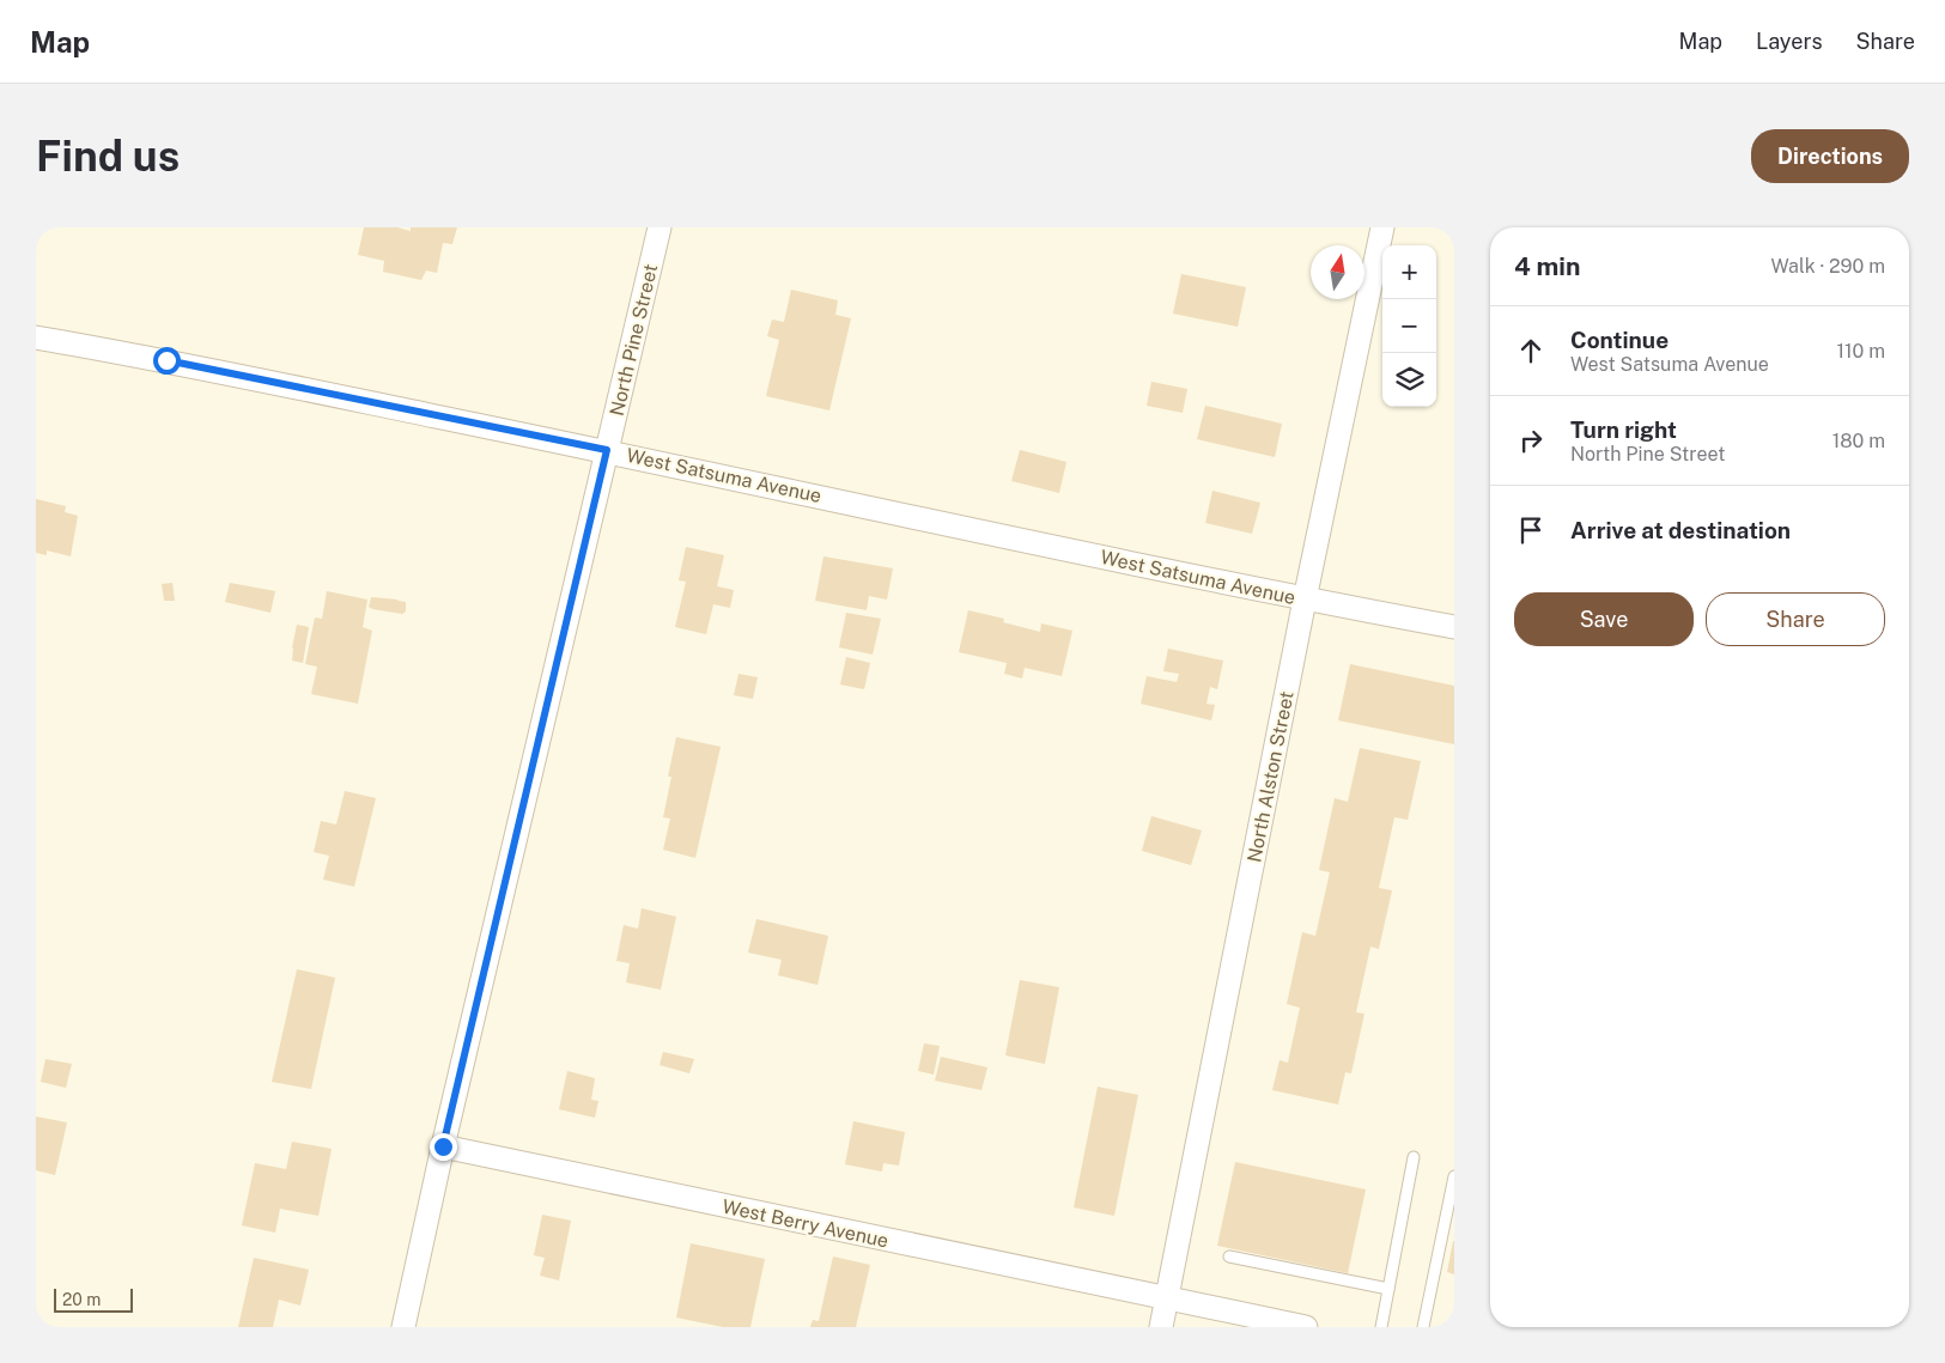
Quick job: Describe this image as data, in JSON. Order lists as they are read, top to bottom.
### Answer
{
  "streets": {
    "street": [
      "North Pine Street",
      "West Satsuma Avenue",
      "North Alston Street",
      "West Berry Avenue"
    ]
  },
  "crossings": [
    ["North Pine Street", "West Satsuma Avenue"],
    ["North Pine Street", "West Berry Avenue"],
    ["West Satsuma Avenue", "North Alston Street"],
    ["North Alston Street", "West Berry Avenue"]
  ],
  "scale_bar": "20 m",
  "north": "top",
  "page": {
    "header": "Map",
    "nav": ["Map", "Layers", "Share"],
    "buttons": [
      "Directions",
      ["Save", "Share"]
    ],
    "title": "Find us",
    "heading": ["4 min", "Walk · 290 m"],
    "map_buttons": ["+", "−"],
    "list": [
      ["Continue", "West Satsuma Avenue", "110 m"],
      ["Turn right", "North Pine Street", "180 m"],
      "Arrive at destination"
    ],
    "scale": "20 m"
  }
}
